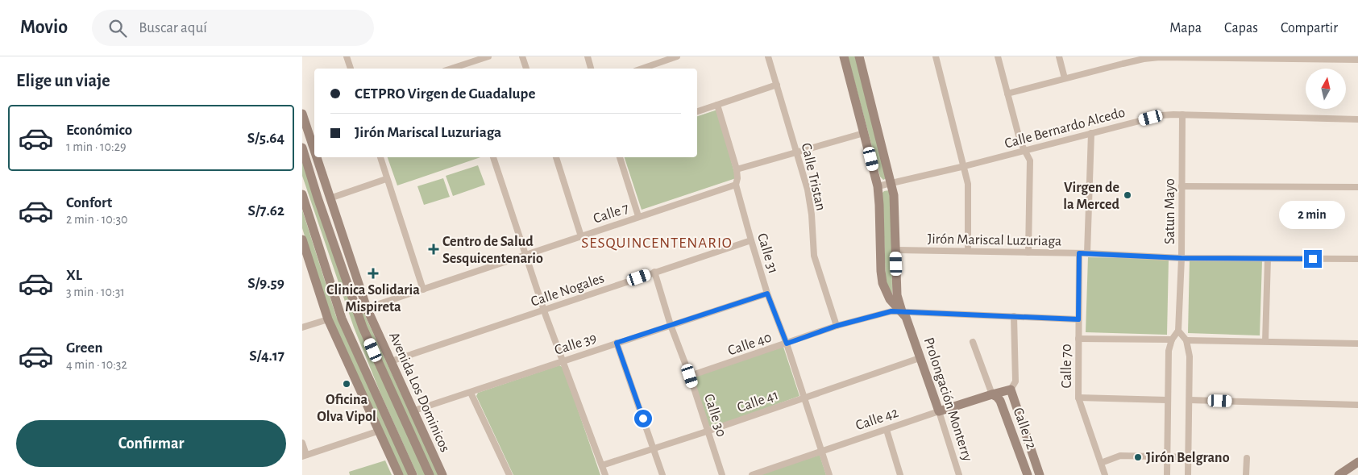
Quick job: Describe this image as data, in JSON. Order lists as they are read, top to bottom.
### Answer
{
  "streets": {
    "street": [
      "Calle Bernardo Alcedo",
      "Calle Tristan",
      "Satun Mayo",
      "Calle 7",
      "Jirón Mariscal Luzuriaga",
      "Calle 31",
      "Calle Nogales",
      "Calle 39",
      "Calle 40",
      "Calle 70",
      "Avenida Los Dominicos",
      "Prolongación Monterry",
      "Calle 41",
      "Calle 30",
      "Calle 42",
      "Calle 72"
    ]
  },
  "crossings": [
    ["Calle Bernardo Alcedo", "Satun Mayo"],
    ["Calle Tristan", "Calle 40"],
    ["Satun Mayo", "Jirón Mariscal Luzuriaga"],
    ["Calle 7", "Calle 31"],
    ["Calle 7", "Avenida Los Dominicos"],
    ["Jirón Mariscal Luzuriaga", "Calle 70"],
    ["Calle 31", "Calle Nogales"],
    ["Calle 31", "Calle 39"],
    ["Calle 31", "Calle 40"],
    ["Calle 31", "Calle 41"],
    ["Calle 31", "Calle 42"],
    ["Calle Nogales", "Avenida Los Dominicos"],
    ["Calle Nogales", "Calle 30"],
    ["Calle 39", "Avenida Los Dominicos"],
    ["Calle 39", "Calle 30"],
    ["Calle 40", "Calle 70"],
    ["Calle 40", "Prolongación Monterry"],
    ["Calle 40", "Calle 30"],
    ["Prolongación Monterry", "Calle 41"],
    ["Prolongación Monterry", "Calle 42"],
    ["Calle 41", "Calle 30"],
    ["Calle 42", "Calle 72"]
  ],
  "districts": ["SESQUINCENTENARIO"],
  "places": {
    "other": ["Virgen de la Merced", "Oficina Olva Vipol", "Jirón Belgrano"],
    "health": ["Centro de Salud Sesquicentenario", "Clinica Solidaria Mispireta"]
  },
  "north": "top",
  "page": {
    "header": "Movio",
    "search": "Buscar aquí",
    "nav": ["Mapa", "Capas", "Compartir"],
    "heading": "Elige un viaje",
    "banner": ["CETPRO Virgen de Guadalupe", "Jirón Mariscal Luzuriaga"],
    "list": [
      {
        "name": "Económico",
        "note": "1 min · 10:29",
        "value": "S/5.64"
      },
      {
        "name": "Confort",
        "note": "2 min · 10:30",
        "value": "S/7.62"
      },
      {
        "name": "XL",
        "note": "3 min · 10:31",
        "value": "S/9.59"
      },
      {
        "name": "Green",
        "note": "4 min · 10:32",
        "value": "S/4.17"
      }
    ],
    "bubble": "2 min",
    "buttons": "Confirmar"
  }
}
